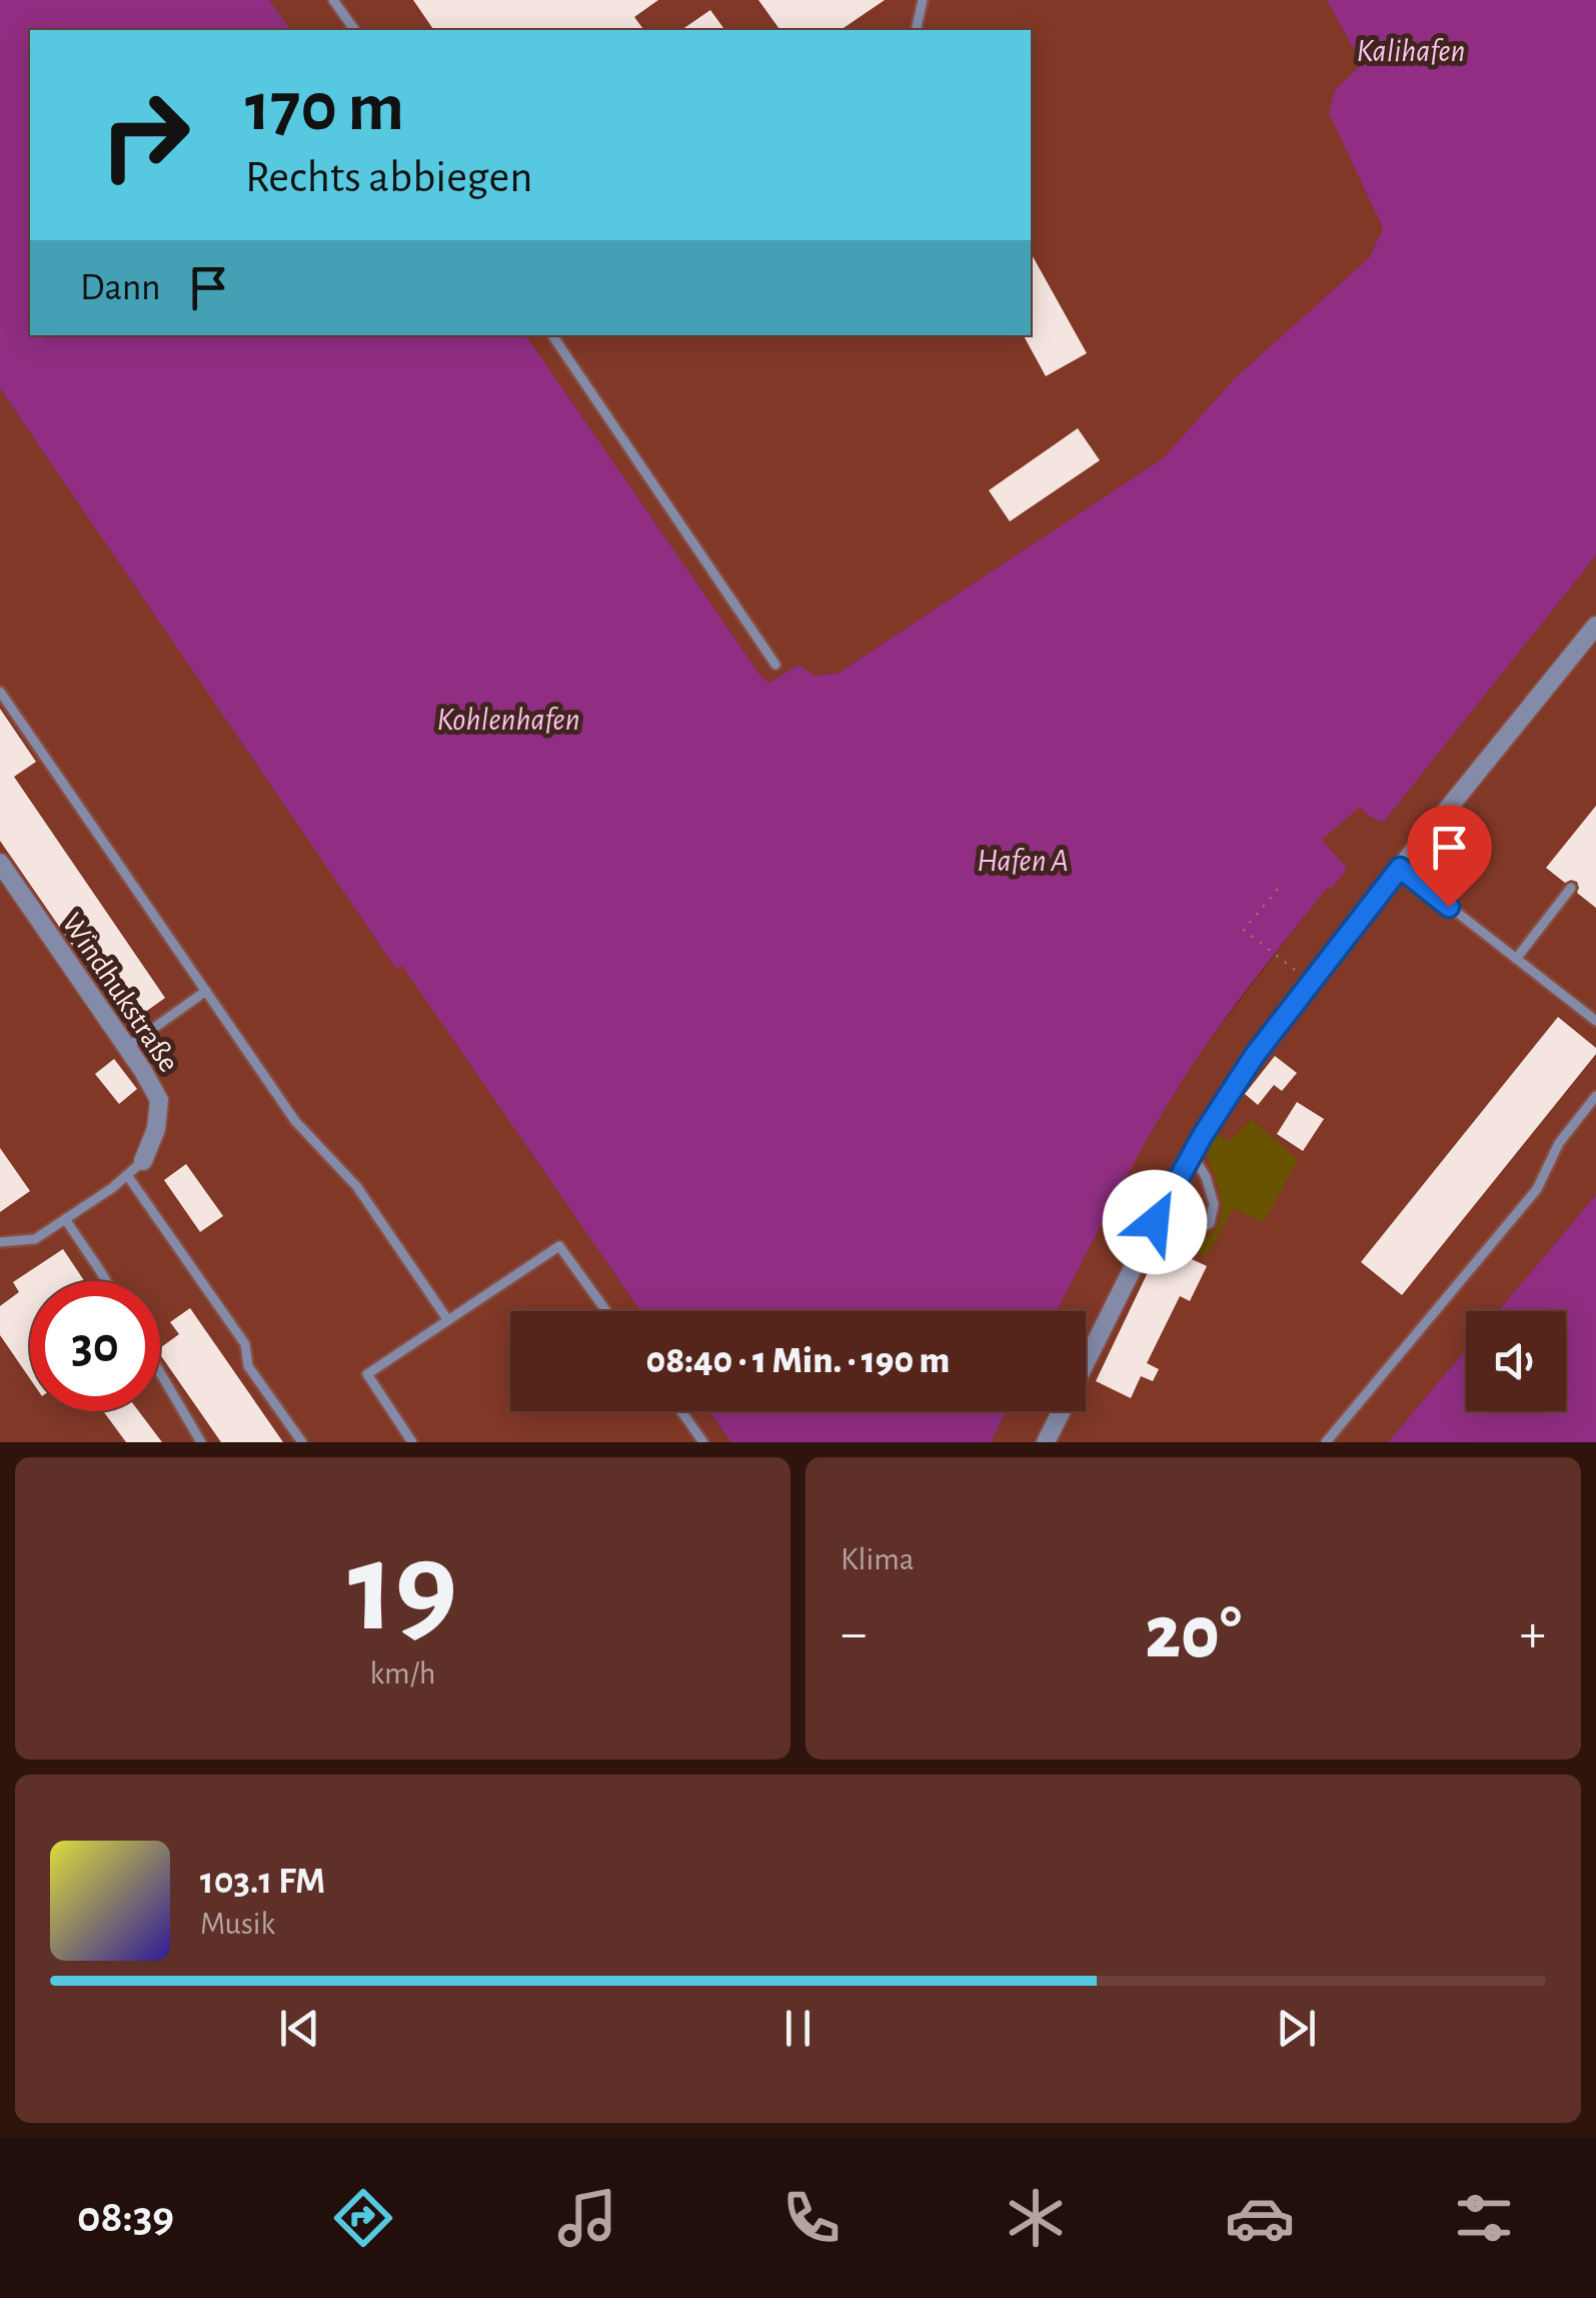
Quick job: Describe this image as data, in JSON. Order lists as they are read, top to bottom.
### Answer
{
  "streets": {
    "street": ["Windhukstraße"]
  },
  "water": ["Kalihafen", "Kohlenhafen", "Hafen A"],
  "page": {
    "turn": ["170 m", "Rechts abbiegen"],
    "then": "Dann",
    "limit": "30",
    "trip": "08:40 · 1 Min. · 190 m",
    "tile": [
      ["19", "km/h"],
      "Klima"
    ],
    "heat": ["−", "20°", "+"],
    "song": ["103.1 FM", "Musik"],
    "tabs": "08:39"
  }
}
